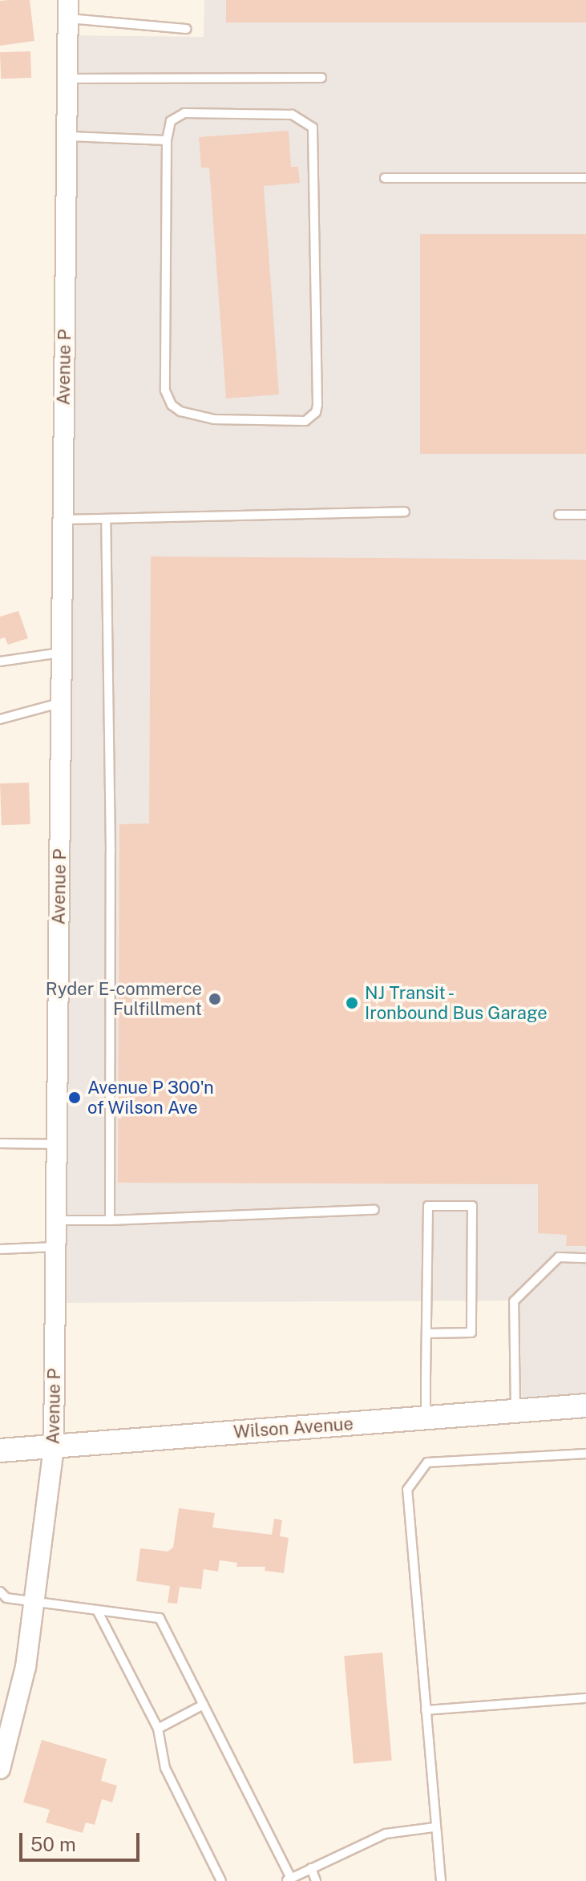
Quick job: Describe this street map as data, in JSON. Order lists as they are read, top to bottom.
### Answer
{
  "streets": {
    "main road": ["Wilson Avenue"],
    "street": ["Avenue P"]
  },
  "crossings": [
    ["Avenue P", "Wilson Avenue"]
  ],
  "places": ["Ryder E-commerce Fulfillment", "NJ Transit - Ironbound Bus Garage", "Avenue P 300'n of Wilson Ave"],
  "scale_bar": "50 m"
}
